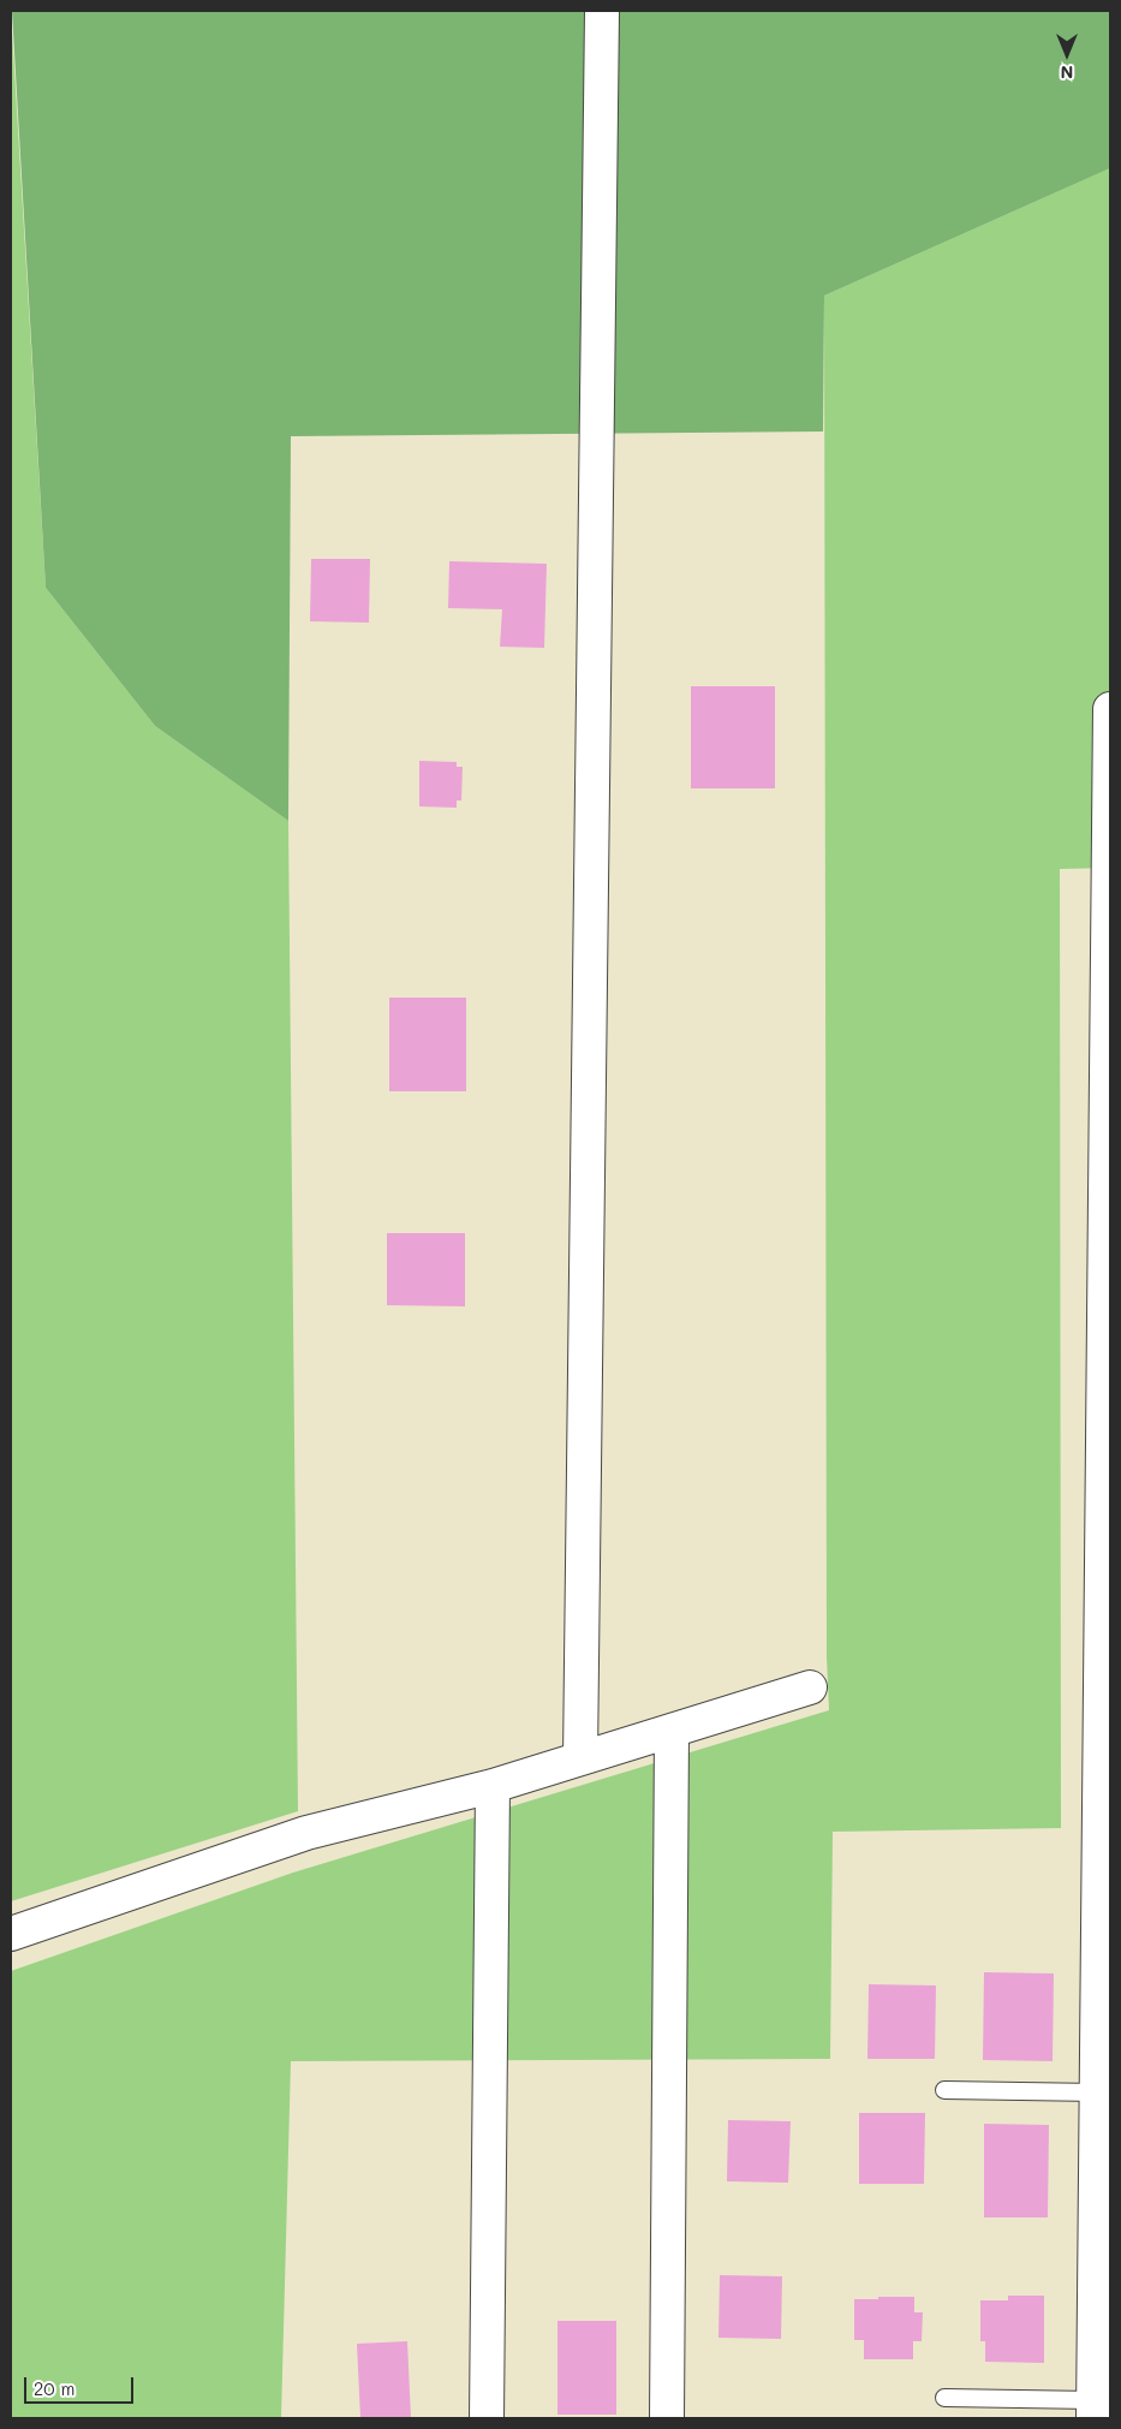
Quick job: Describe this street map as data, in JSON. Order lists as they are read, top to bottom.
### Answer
{
  "scale_bar": "20 m",
  "north": "bottom"
}
